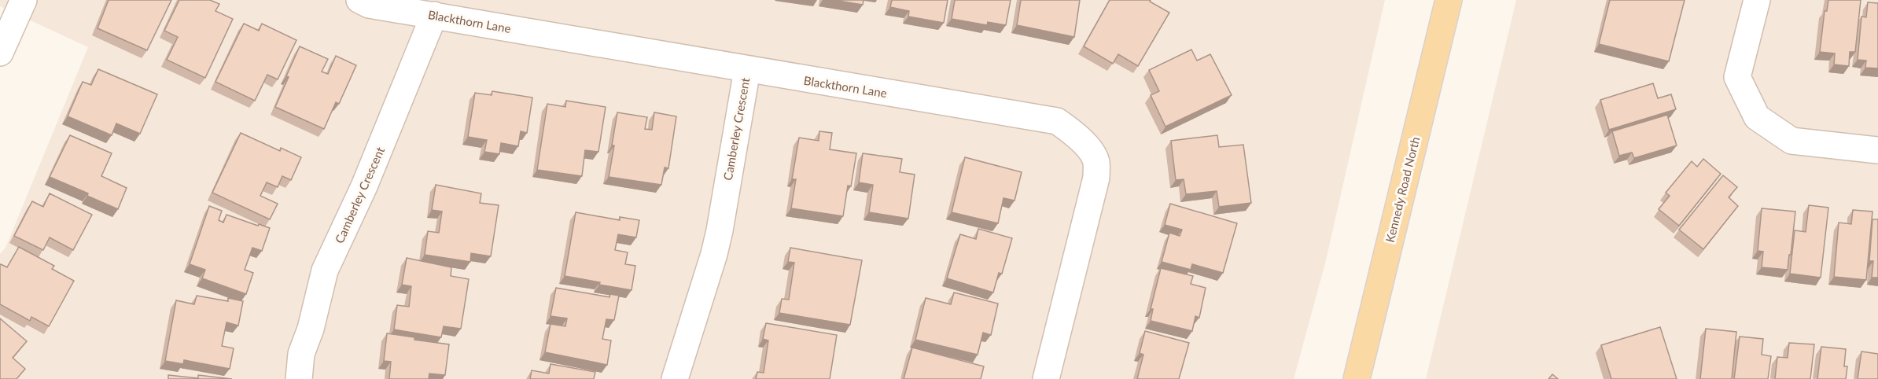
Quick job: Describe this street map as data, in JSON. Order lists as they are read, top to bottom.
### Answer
{
  "streets": {
    "main road": ["Kennedy Road North"],
    "street": ["Blackthorn Lane", "Camberley Crescent"]
  },
  "crossings": [
    ["Blackthorn Lane", "Camberley Crescent"]
  ]
}
